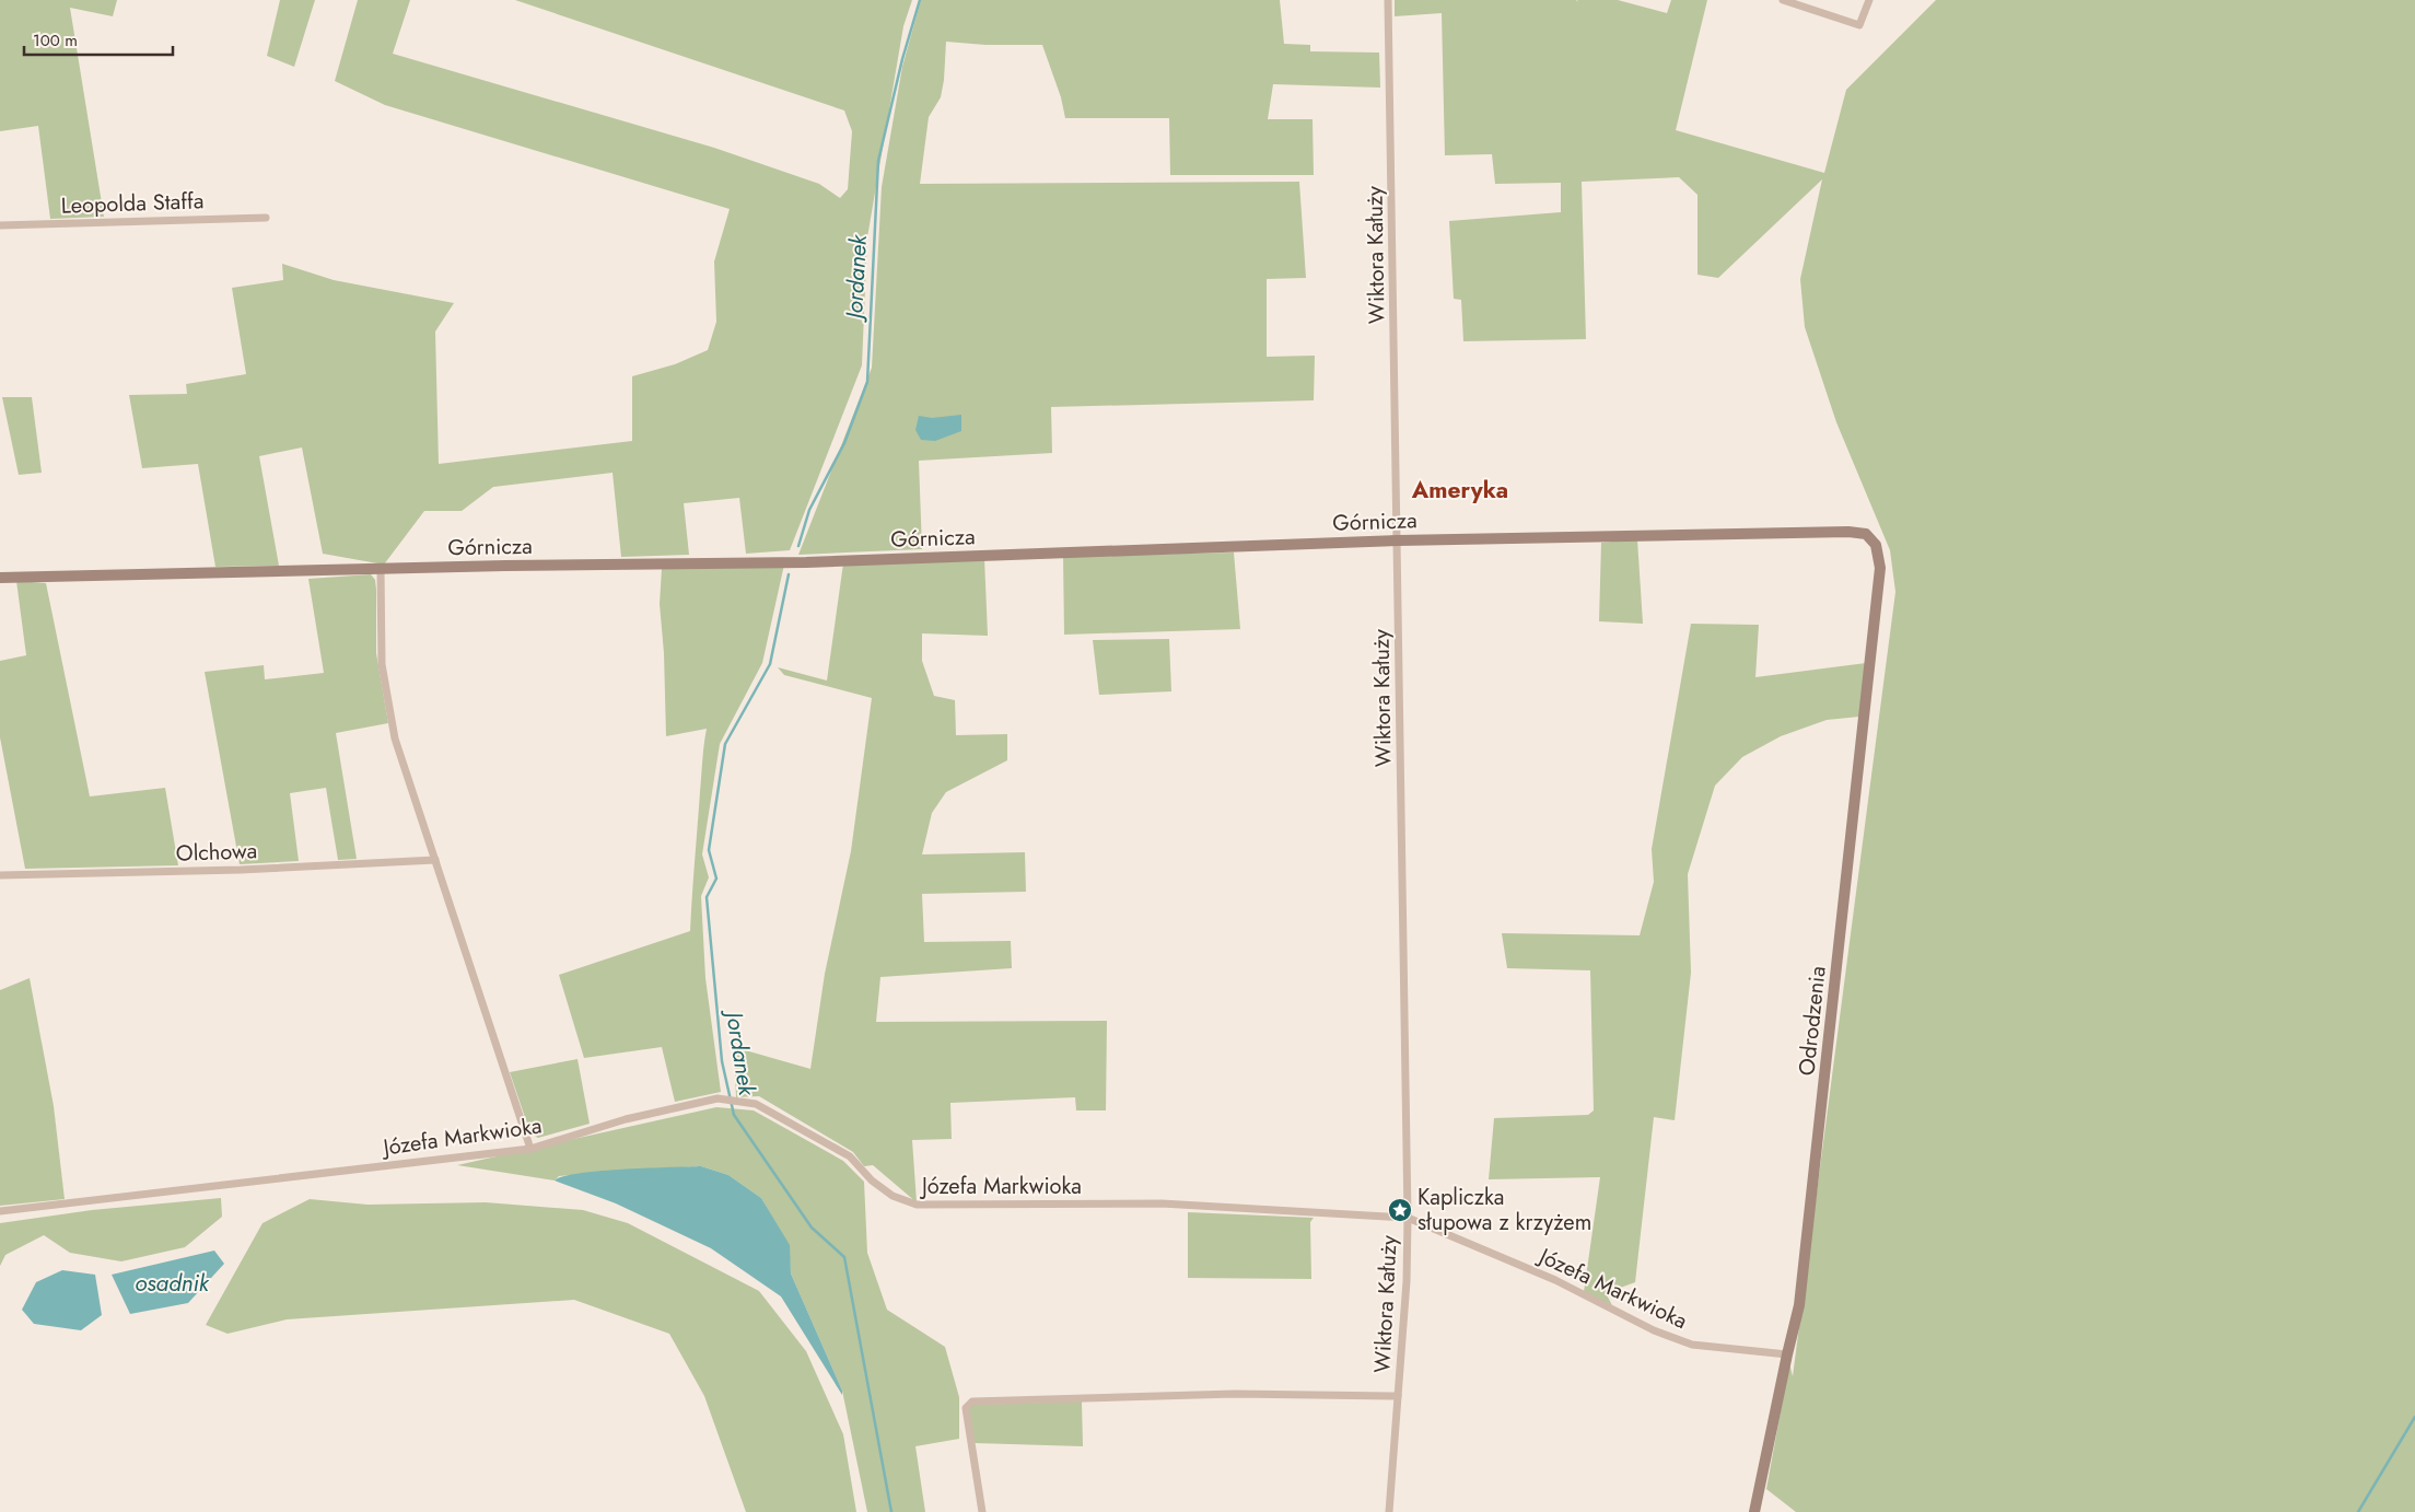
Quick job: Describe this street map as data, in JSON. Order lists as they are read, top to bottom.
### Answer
{
  "streets": {
    "street": [
      "Leopolda Staffa",
      "Wiktora Kałuży",
      "Górnicza",
      "Olchowa",
      "Odrodzenia",
      "Józefa Markwioka"
    ]
  },
  "crossings": [
    ["Wiktora Kałuży", "Górnicza"],
    ["Wiktora Kałuży", "Józefa Markwioka"],
    ["Górnicza", "Odrodzenia"],
    ["Odrodzenia", "Józefa Markwioka"]
  ],
  "districts": ["Ameryka"],
  "water": ["Jordanek", "osadnik"],
  "places": {
    "place": ["Kapliczka słupowa z krzyżem"]
  },
  "scale_bar": "100 m"
}
